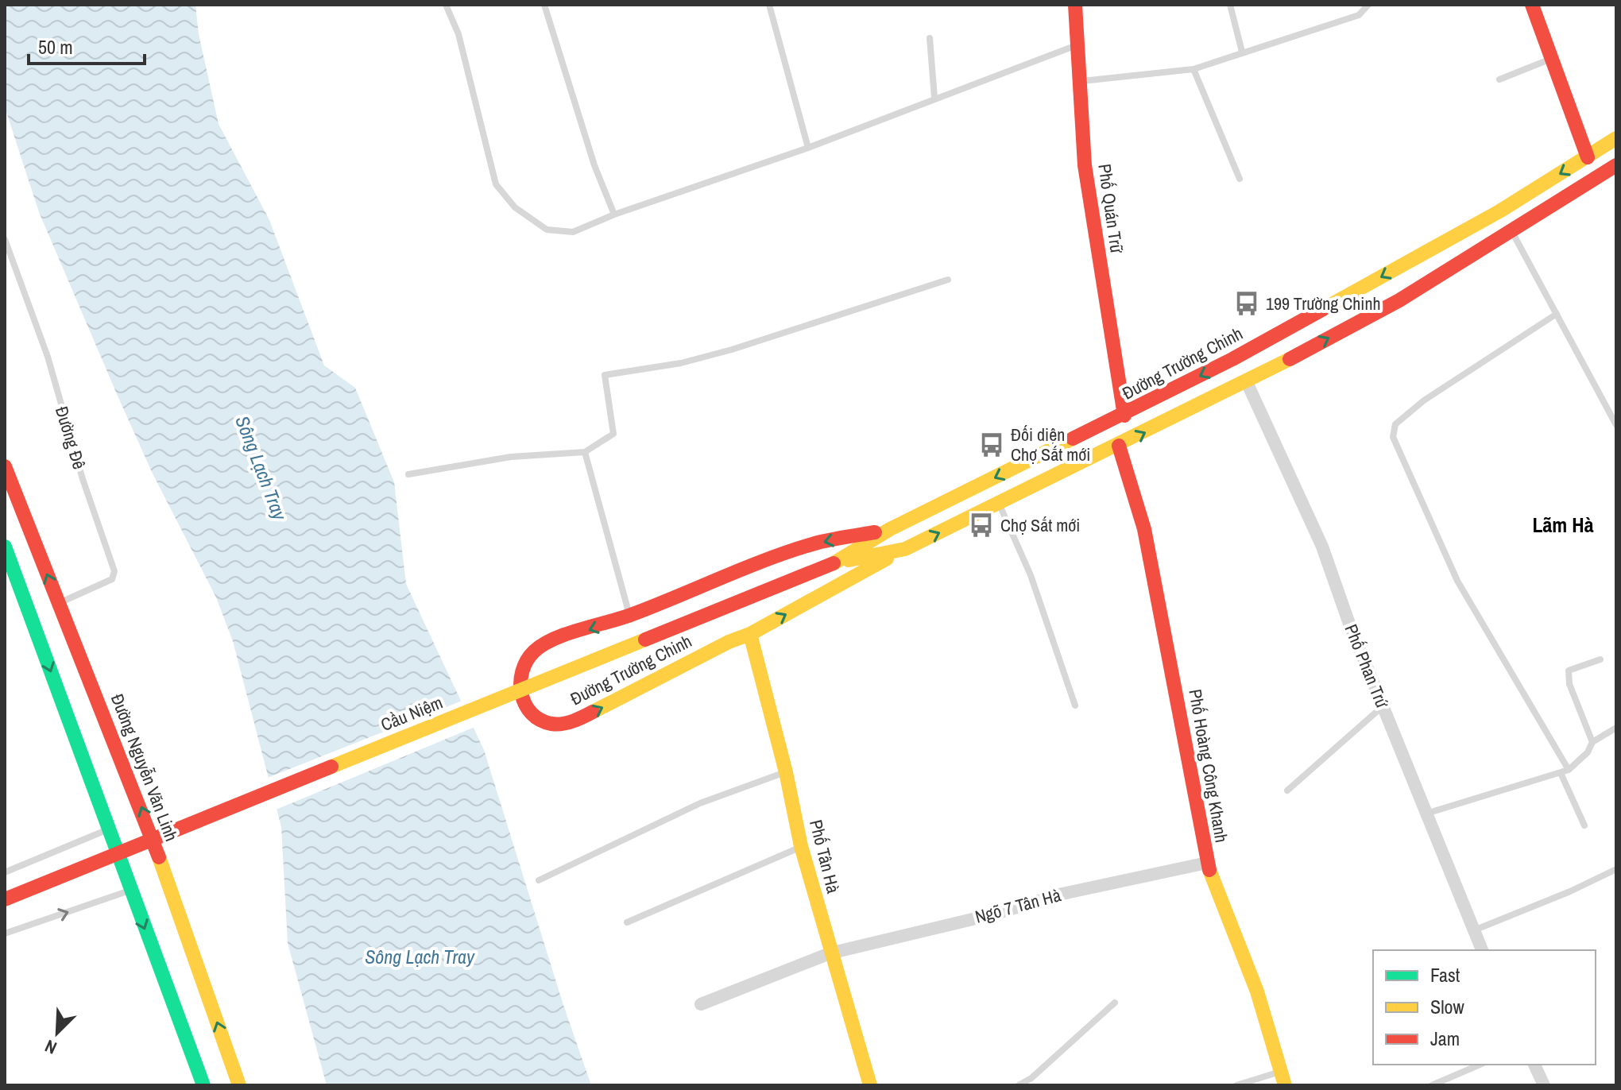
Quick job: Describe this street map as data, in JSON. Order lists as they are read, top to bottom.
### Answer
{
  "streets": {
    "main road": [
      "Phố Quán Trữ",
      "Đường Trường Chinh",
      "Cầu Niệm",
      "Phố Hoàng Công Khanh",
      "Đường Nguyễn Văn Linh",
      "Phố Tân Hà"
    ],
    "street": ["Phố Phan Trứ", "Ngõ 7 Tân Hà"],
    "lane": ["Đường Đê"]
  },
  "crossings": [
    ["Phố Quán Trữ", "Đường Trường Chinh"],
    ["Đường Trường Chinh", "Phố Phan Trứ"],
    ["Đường Trường Chinh", "Cầu Niệm"],
    ["Đường Trường Chinh", "Phố Hoàng Công Khanh"],
    ["Đường Trường Chinh", "Phố Tân Hà"],
    ["Đường Đê", "Đường Nguyễn Văn Linh"],
    ["Phố Hoàng Công Khanh", "Ngõ 7 Tân Hà"],
    ["Phố Tân Hà", "Ngõ 7 Tân Hà"]
  ],
  "districts": ["Lãm Hà"],
  "water": ["Sông Lạch Tray"],
  "places": {
    "bus stop": ["199 Trường Chinh", "Đối diện Chợ Sắt mới", "Chợ Sắt mới"]
  },
  "legend": ["Fast", "Slow", "Jam"],
  "scale_bar": "50 m",
  "north": "bottom left"
}
